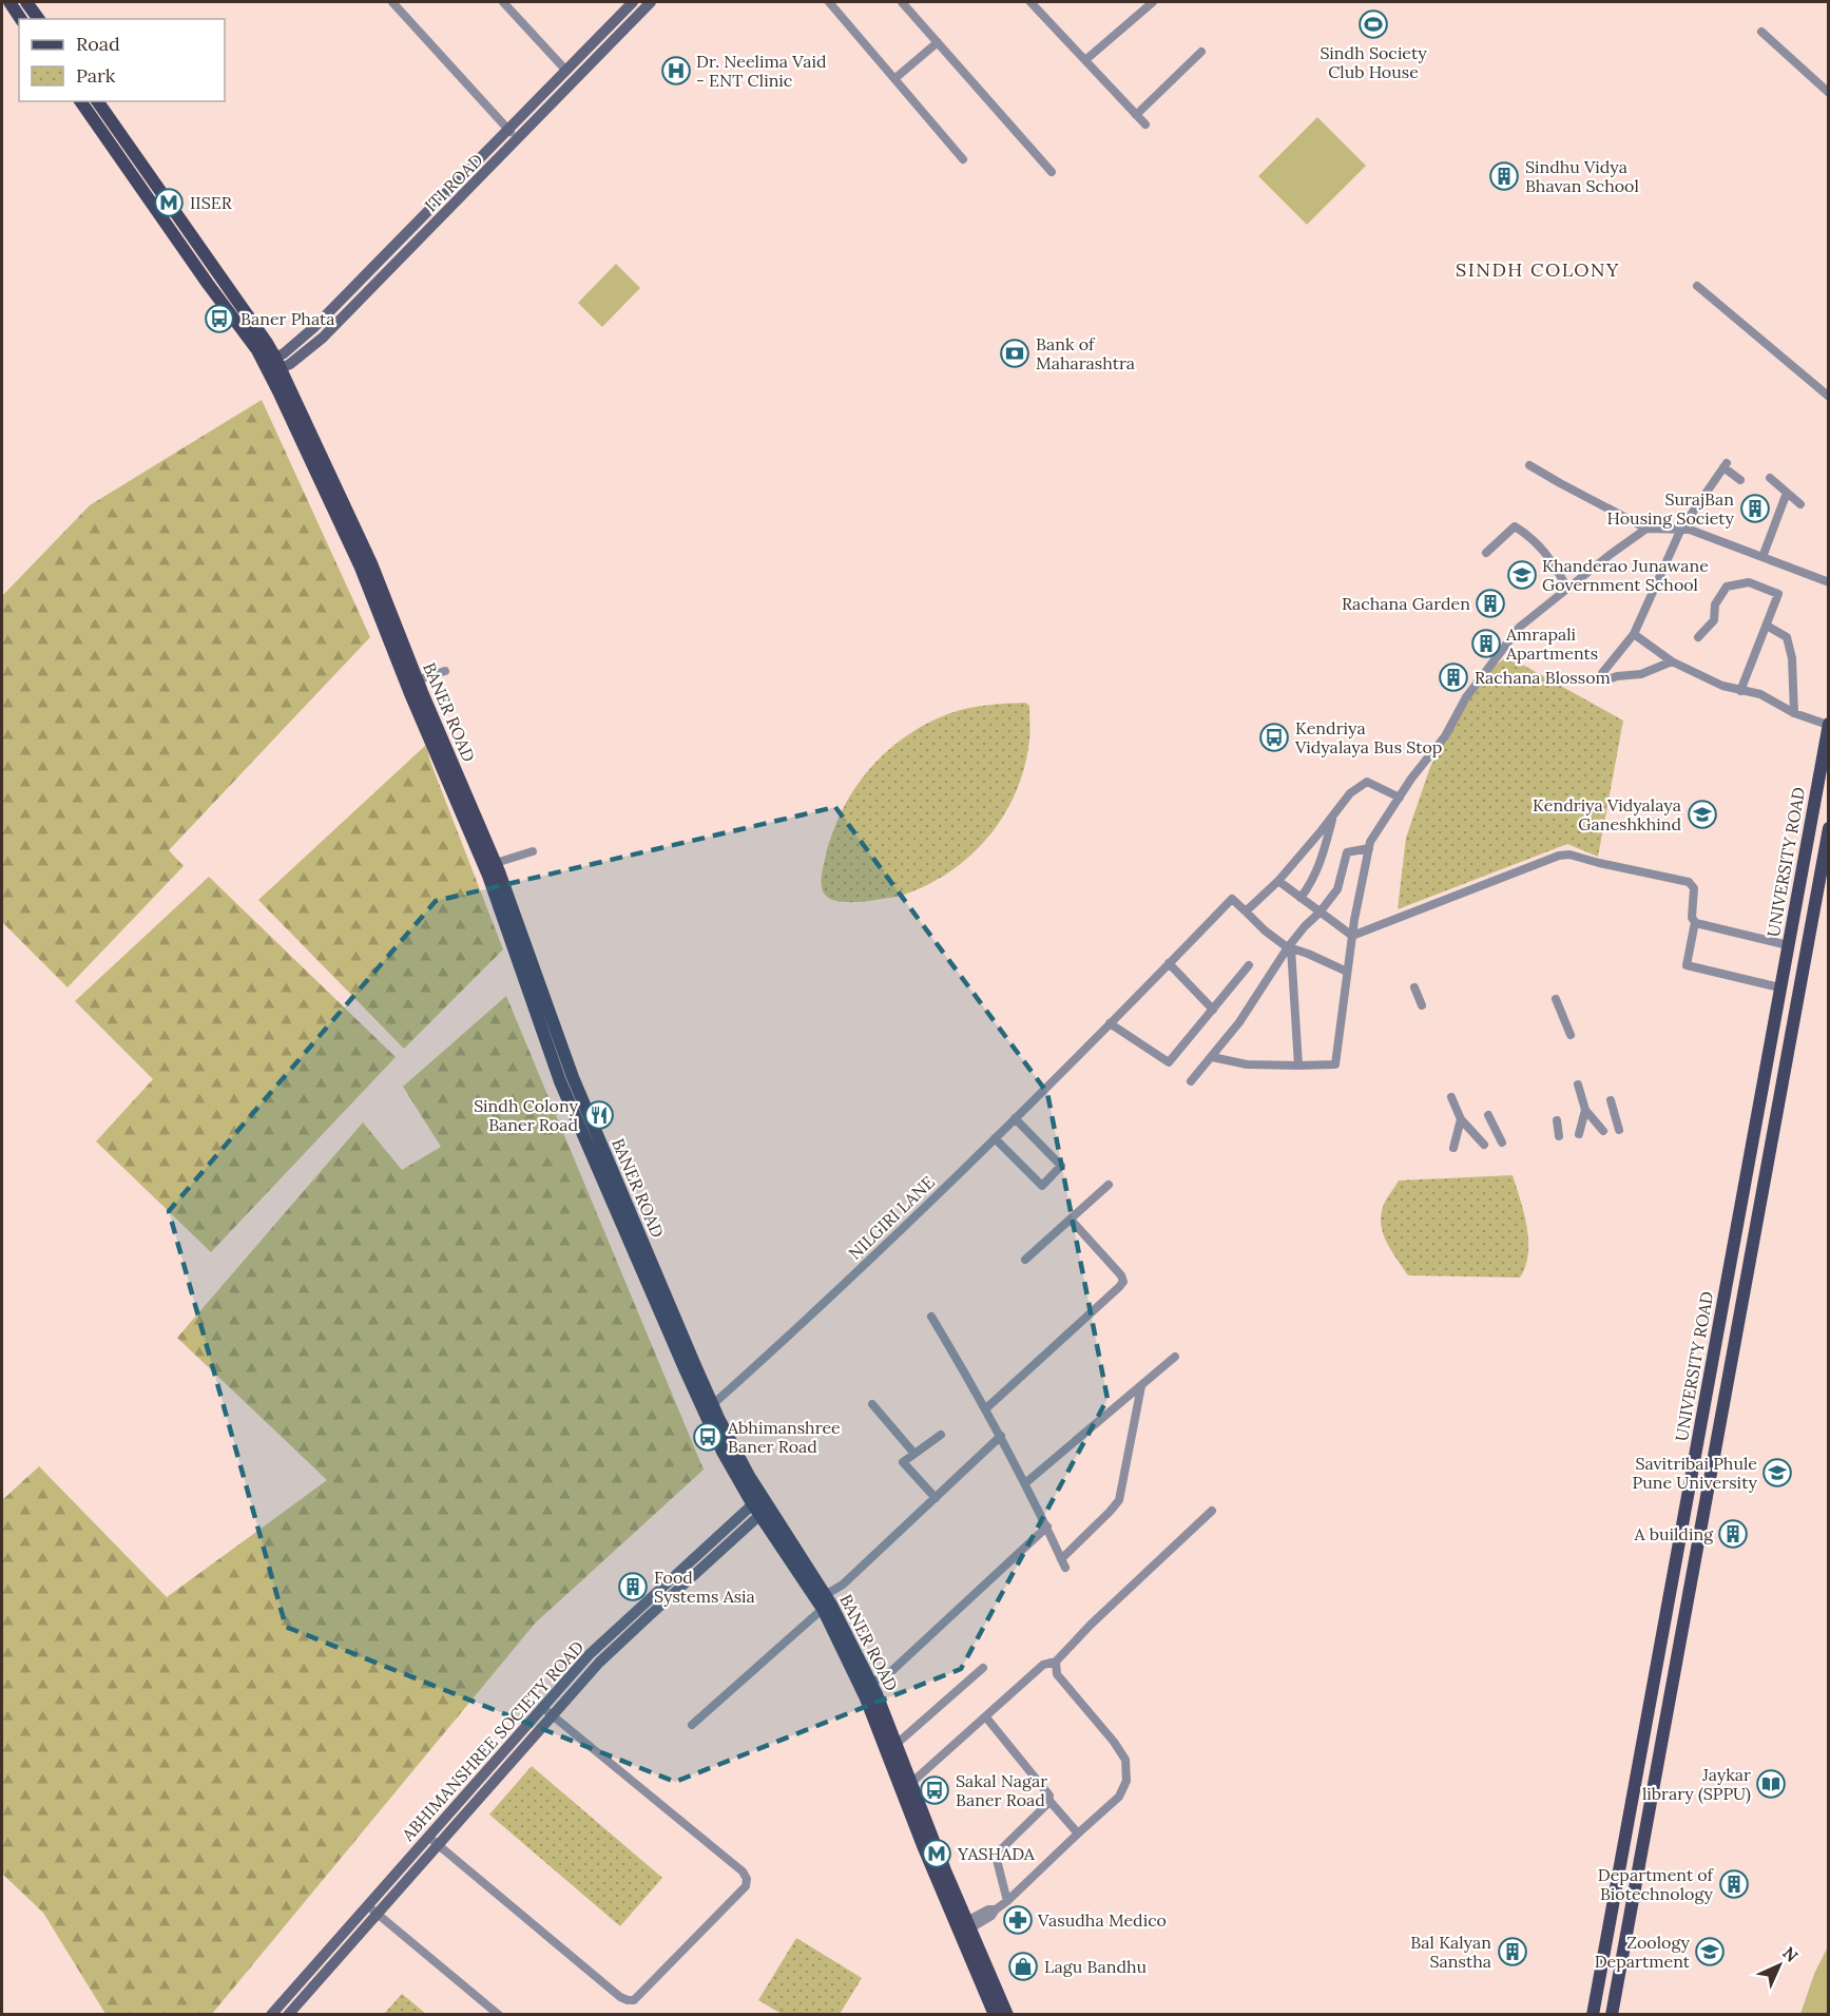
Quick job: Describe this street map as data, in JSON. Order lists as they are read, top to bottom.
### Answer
{
  "streets": {
    "main road": ["BANER ROAD", "UNIVERSITY ROAD"],
    "street": ["ITI ROAD", "NILGIRI LANE", "ABHIMANSHREE SOCIETY ROAD"]
  },
  "crossings": [
    ["ITI ROAD", "BANER ROAD"],
    ["BANER ROAD", "NILGIRI LANE"],
    ["BANER ROAD", "ABHIMANSHREE SOCIETY ROAD"]
  ],
  "districts": ["SINDH COLONY"],
  "places": {
    "sports": ["Sindh Society Club House"],
    "hospital": ["Dr. Neelima Vaid - ENT Clinic"],
    "building": [
      "Sindhu Vidya Bhavan School",
      "SurajBan Housing Society",
      "Rachana Garden",
      "Amrapali Apartments",
      "Rachana Blossom",
      "A building",
      "Food Systems Asia",
      "Department of Biotechnology",
      "Bal Kalyan Sanstha"
    ],
    "metro station": ["IISER", "YASHADA"],
    "bus stop": [
      "Baner Phata",
      "Kendriya Vidyalaya Bus Stop",
      "Abhimanshree Baner Road",
      "Sakal Nagar Baner Road"
    ],
    "bank": ["Bank of Maharashtra"],
    "school or university": [
      "Khanderao Junawane Government School",
      "Kendriya Vidyalaya Ganeshkhind",
      "Savitribai Phule Pune University",
      "Zoology Department"
    ],
    "restaurant": ["Sindh Colony Baner Road"],
    "library": ["Jaykar library (SPPU)"],
    "pharmacy": ["Vasudha Medico"],
    "shop": ["Lagu Bandhu"]
  },
  "legend": ["Road", "Park"],
  "north": "top right"
}
